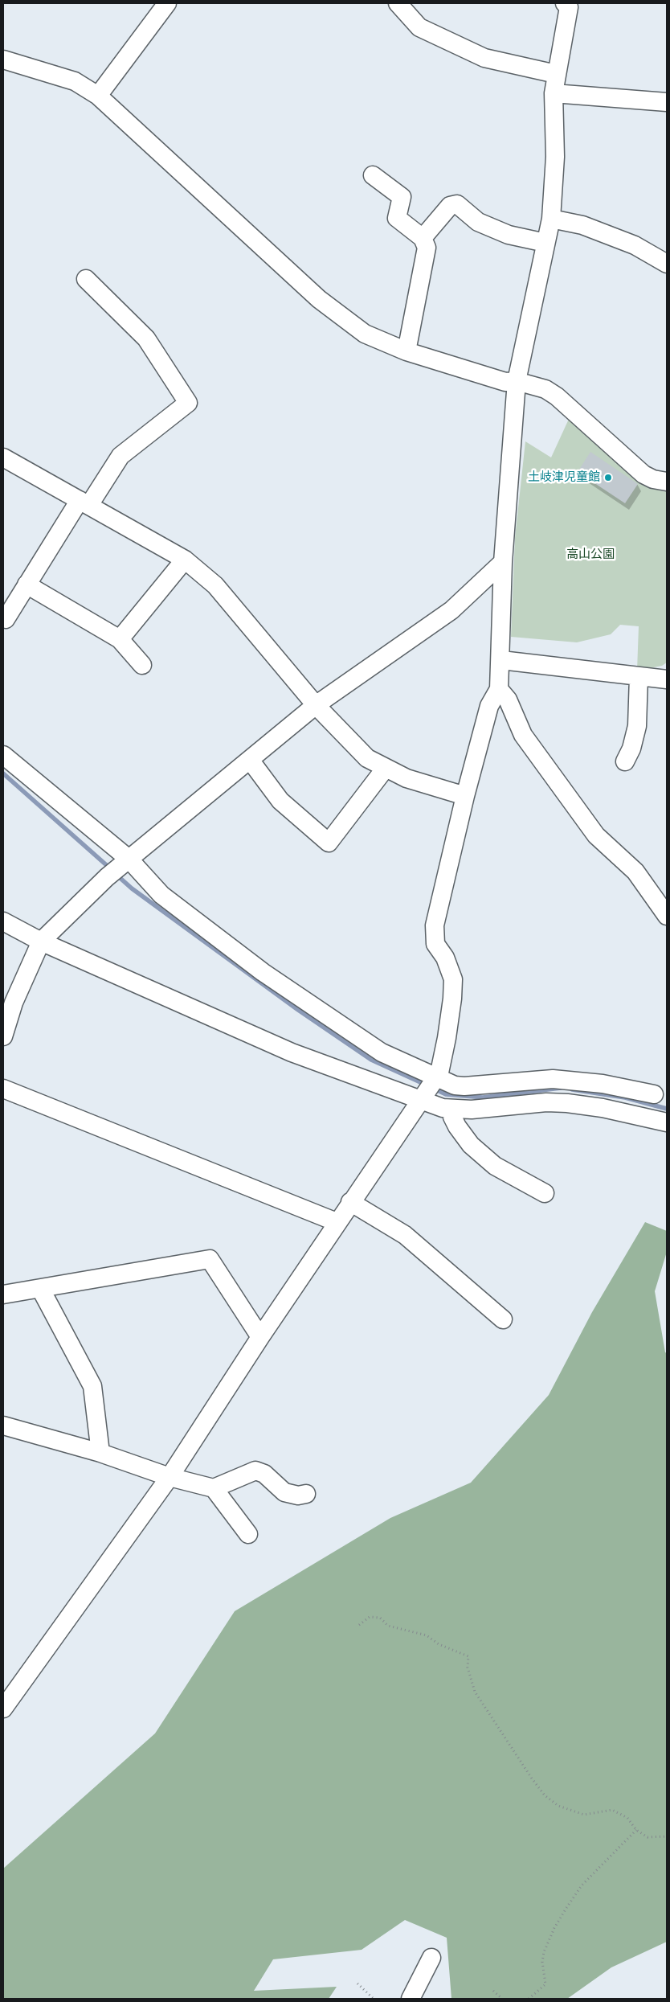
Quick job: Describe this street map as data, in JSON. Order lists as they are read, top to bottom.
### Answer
{
  "parks": ["高山公園"],
  "places": ["土岐津児童館"]
}
